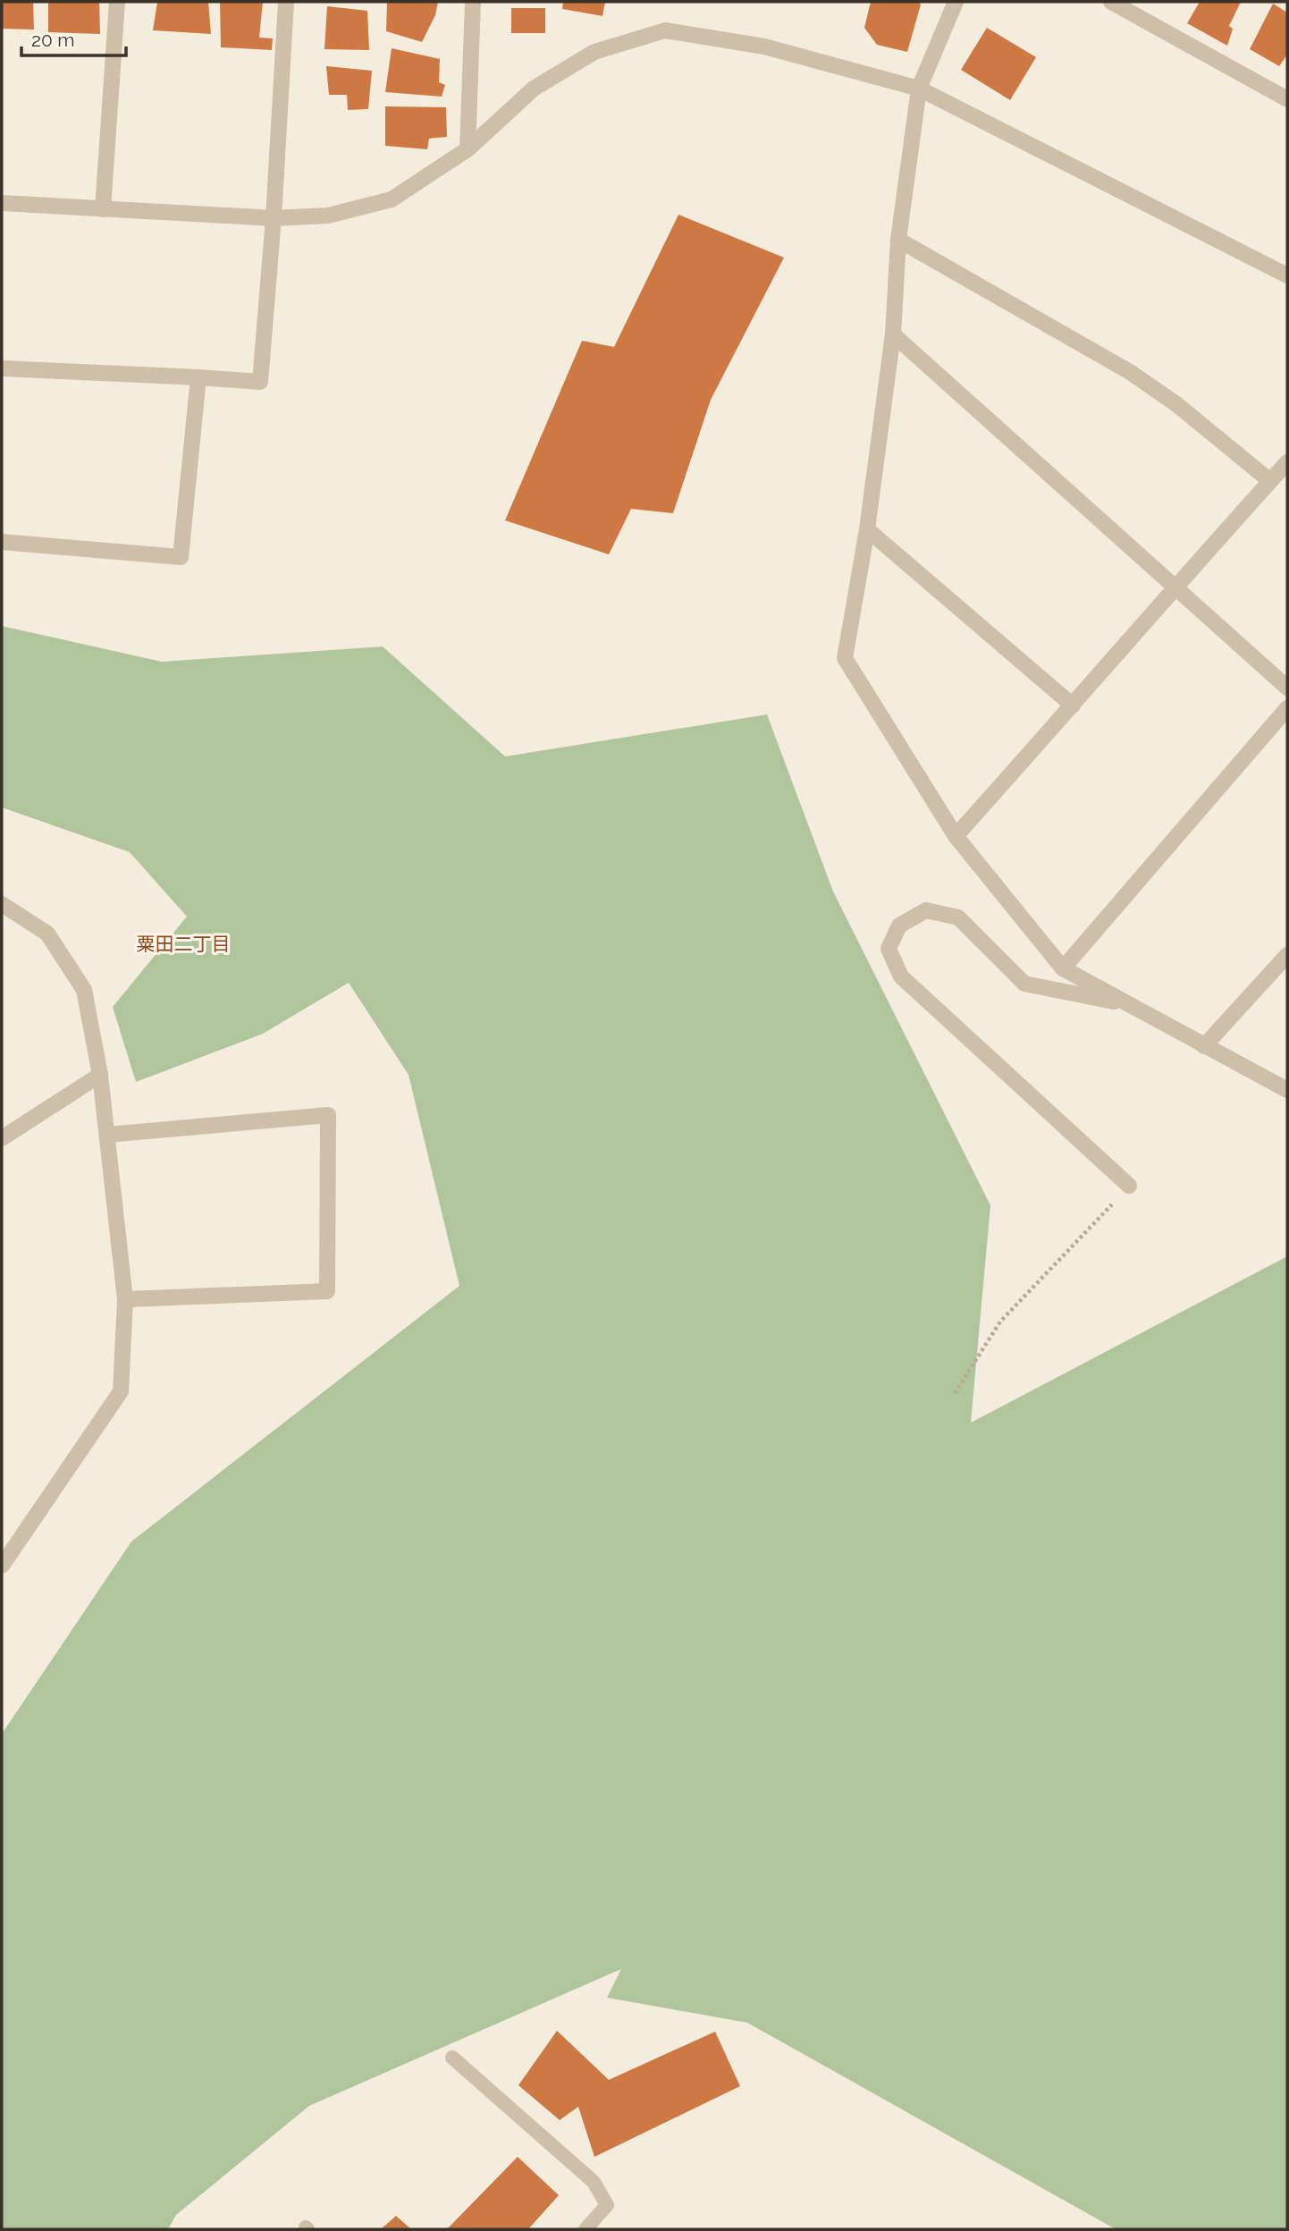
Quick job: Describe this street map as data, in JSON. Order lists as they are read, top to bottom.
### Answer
{
  "districts": ["粟田二丁目"],
  "scale_bar": "20 m"
}
